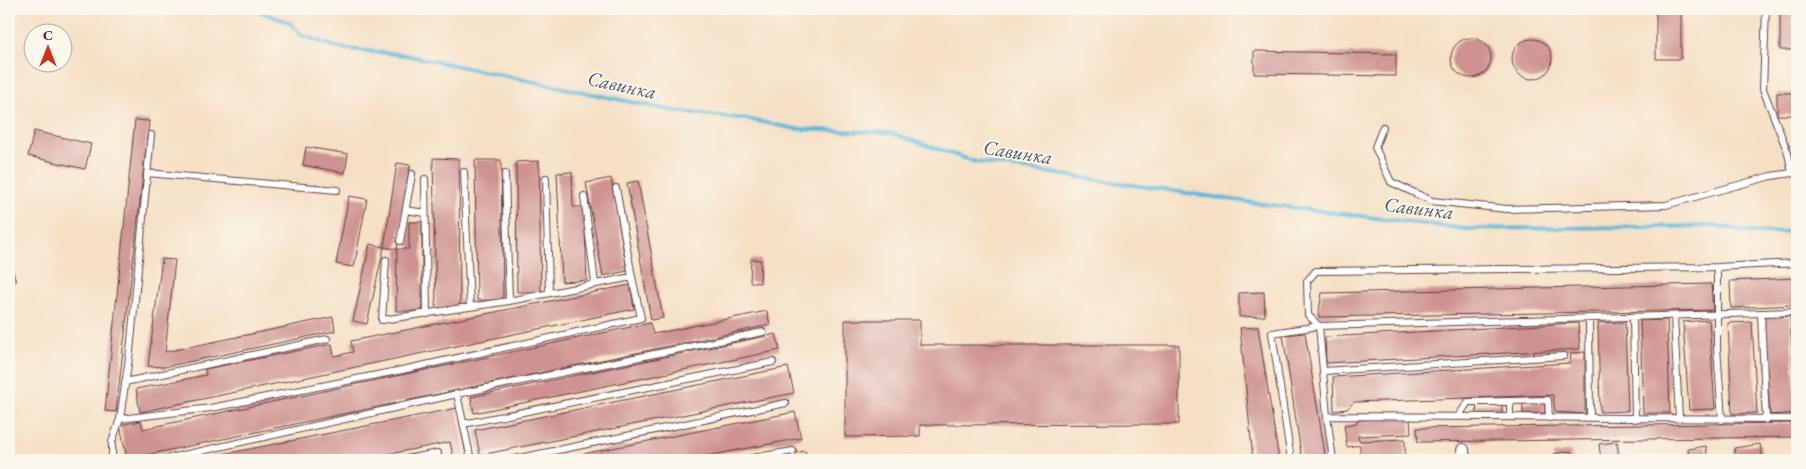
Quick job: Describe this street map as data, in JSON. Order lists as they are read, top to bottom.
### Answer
{
  "water": ["Савинка"],
  "north": "top"
}
